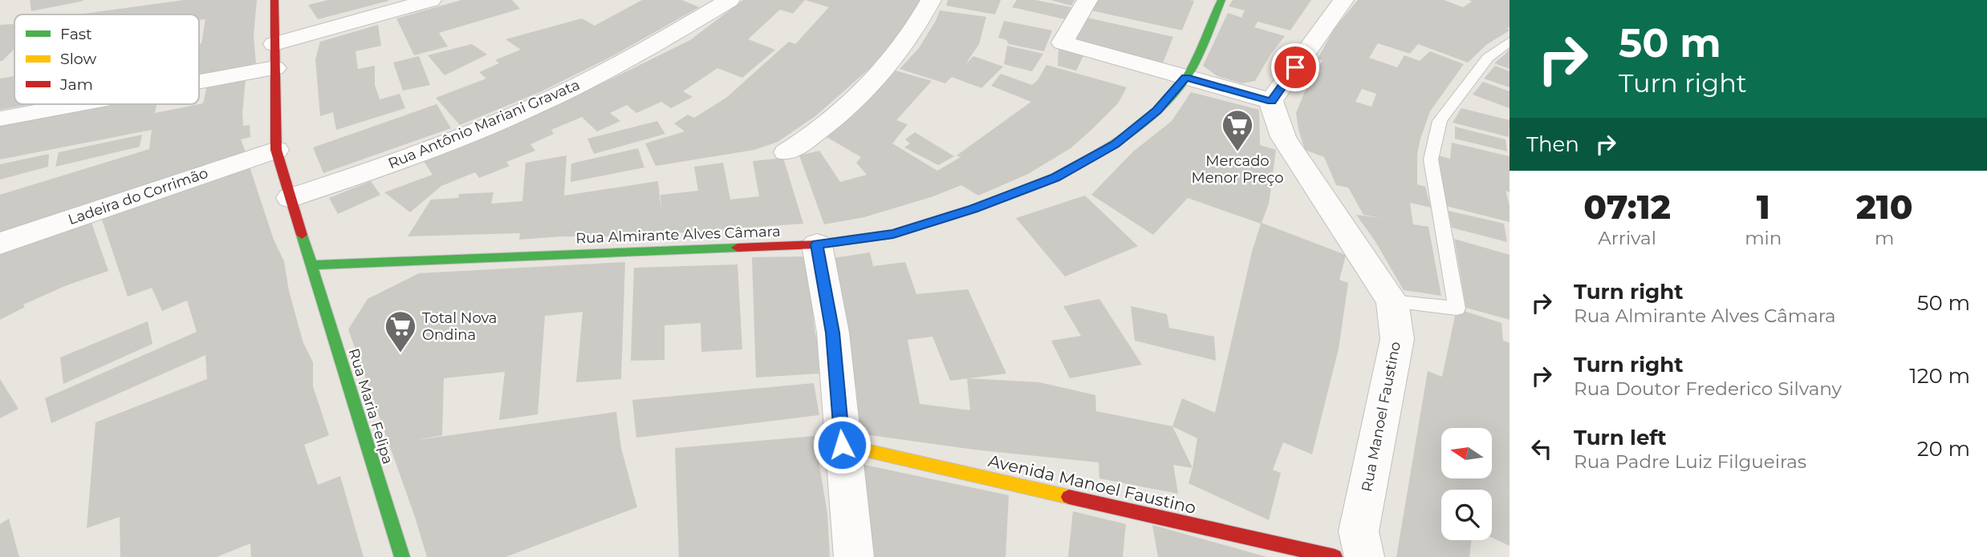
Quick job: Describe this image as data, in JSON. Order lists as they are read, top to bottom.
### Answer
{
  "streets": {
    "street": [
      "Rua Antônio Mariani Gravata",
      "Ladeira do Corrimão",
      "Rua Almirante Alves Câmara",
      "Rua Maria Felipa",
      "Rua Manoel Faustino",
      "Avenida Manoel Faustino"
    ]
  },
  "crossings": [
    ["Rua Almirante Alves Câmara", "Rua Maria Felipa"]
  ],
  "places": {
    "supermarket": ["Mercado Menor Preço", "Total Nova Ondina"]
  },
  "legend": ["Fast", "Slow", "Jam"],
  "north": "left",
  "page": {
    "turn": ["50 m", "Turn right"],
    "then": "Then",
    "eta": [
      "07:12",
      "Arrival",
      "1",
      "min",
      "210",
      "m"
    ],
    "list": [
      {
        "name": "Turn right",
        "note": "Rua Almirante Alves Câmara",
        "value": "50 m"
      },
      {
        "name": "Turn right",
        "note": "Rua Doutor Frederico Silvany",
        "value": "120 m"
      },
      {
        "name": "Turn left",
        "note": "Rua Padre Luiz Filgueiras",
        "value": "20 m"
      }
    ]
  }
}
